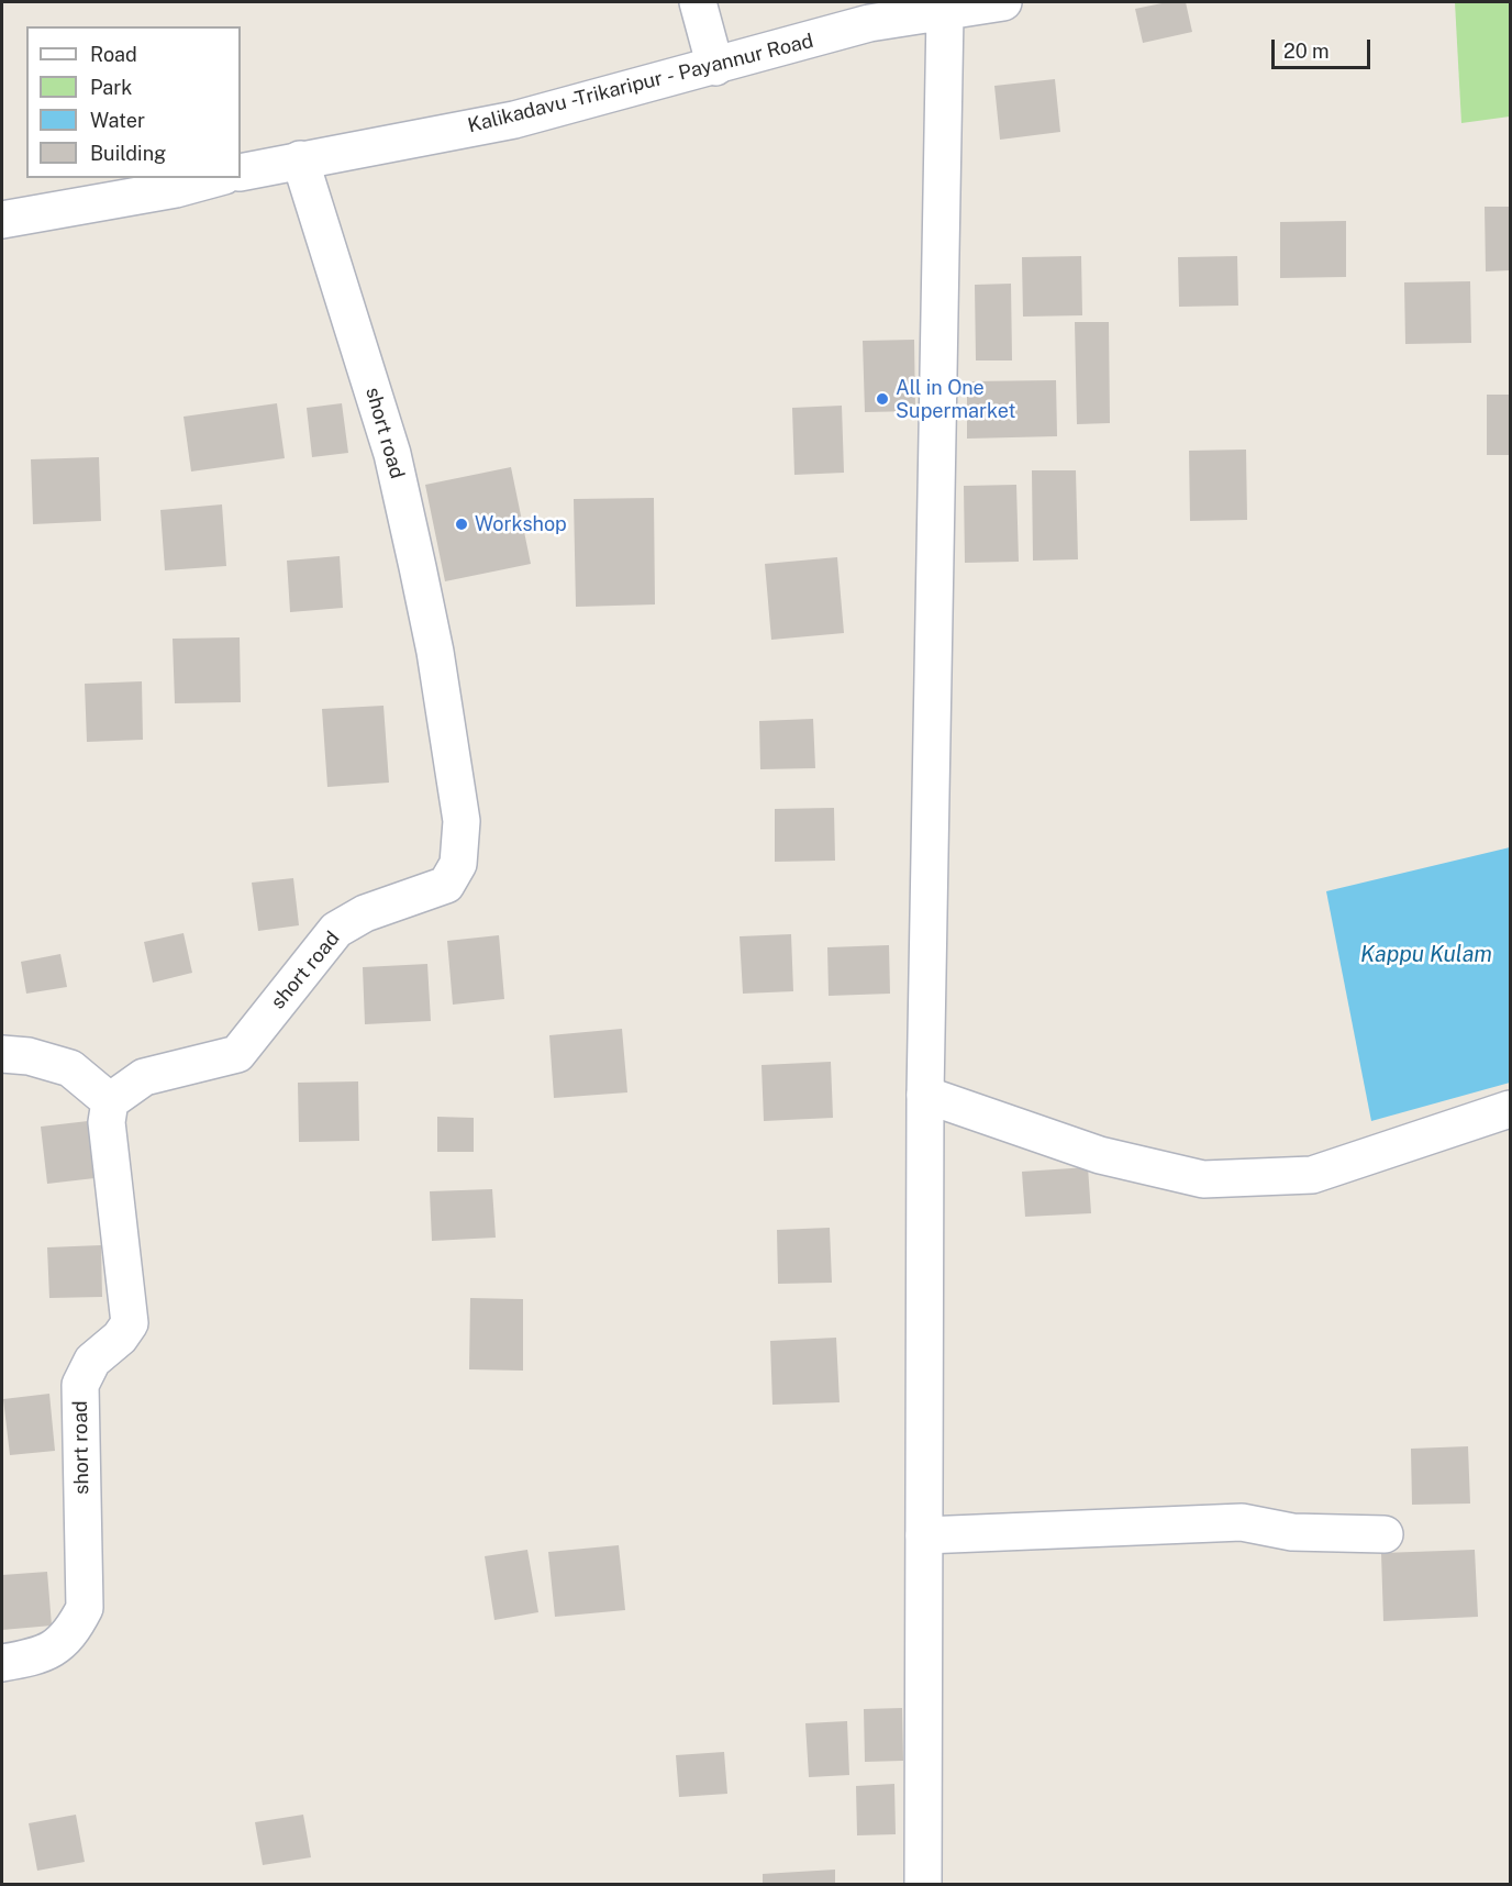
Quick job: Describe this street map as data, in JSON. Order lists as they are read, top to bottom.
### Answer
{
  "streets": {
    "street": ["Kalikadavu -Trikaripur - Payannur Road", "short road"]
  },
  "crossings": [
    ["Kalikadavu -Trikaripur - Payannur Road", "short road"]
  ],
  "water": ["Kappu Kulam"],
  "places": ["All in One Supermarket", "Workshop"],
  "legend": [
    "Road",
    "Park",
    "Water",
    "Building"
  ],
  "scale_bar": "20 m"
}
